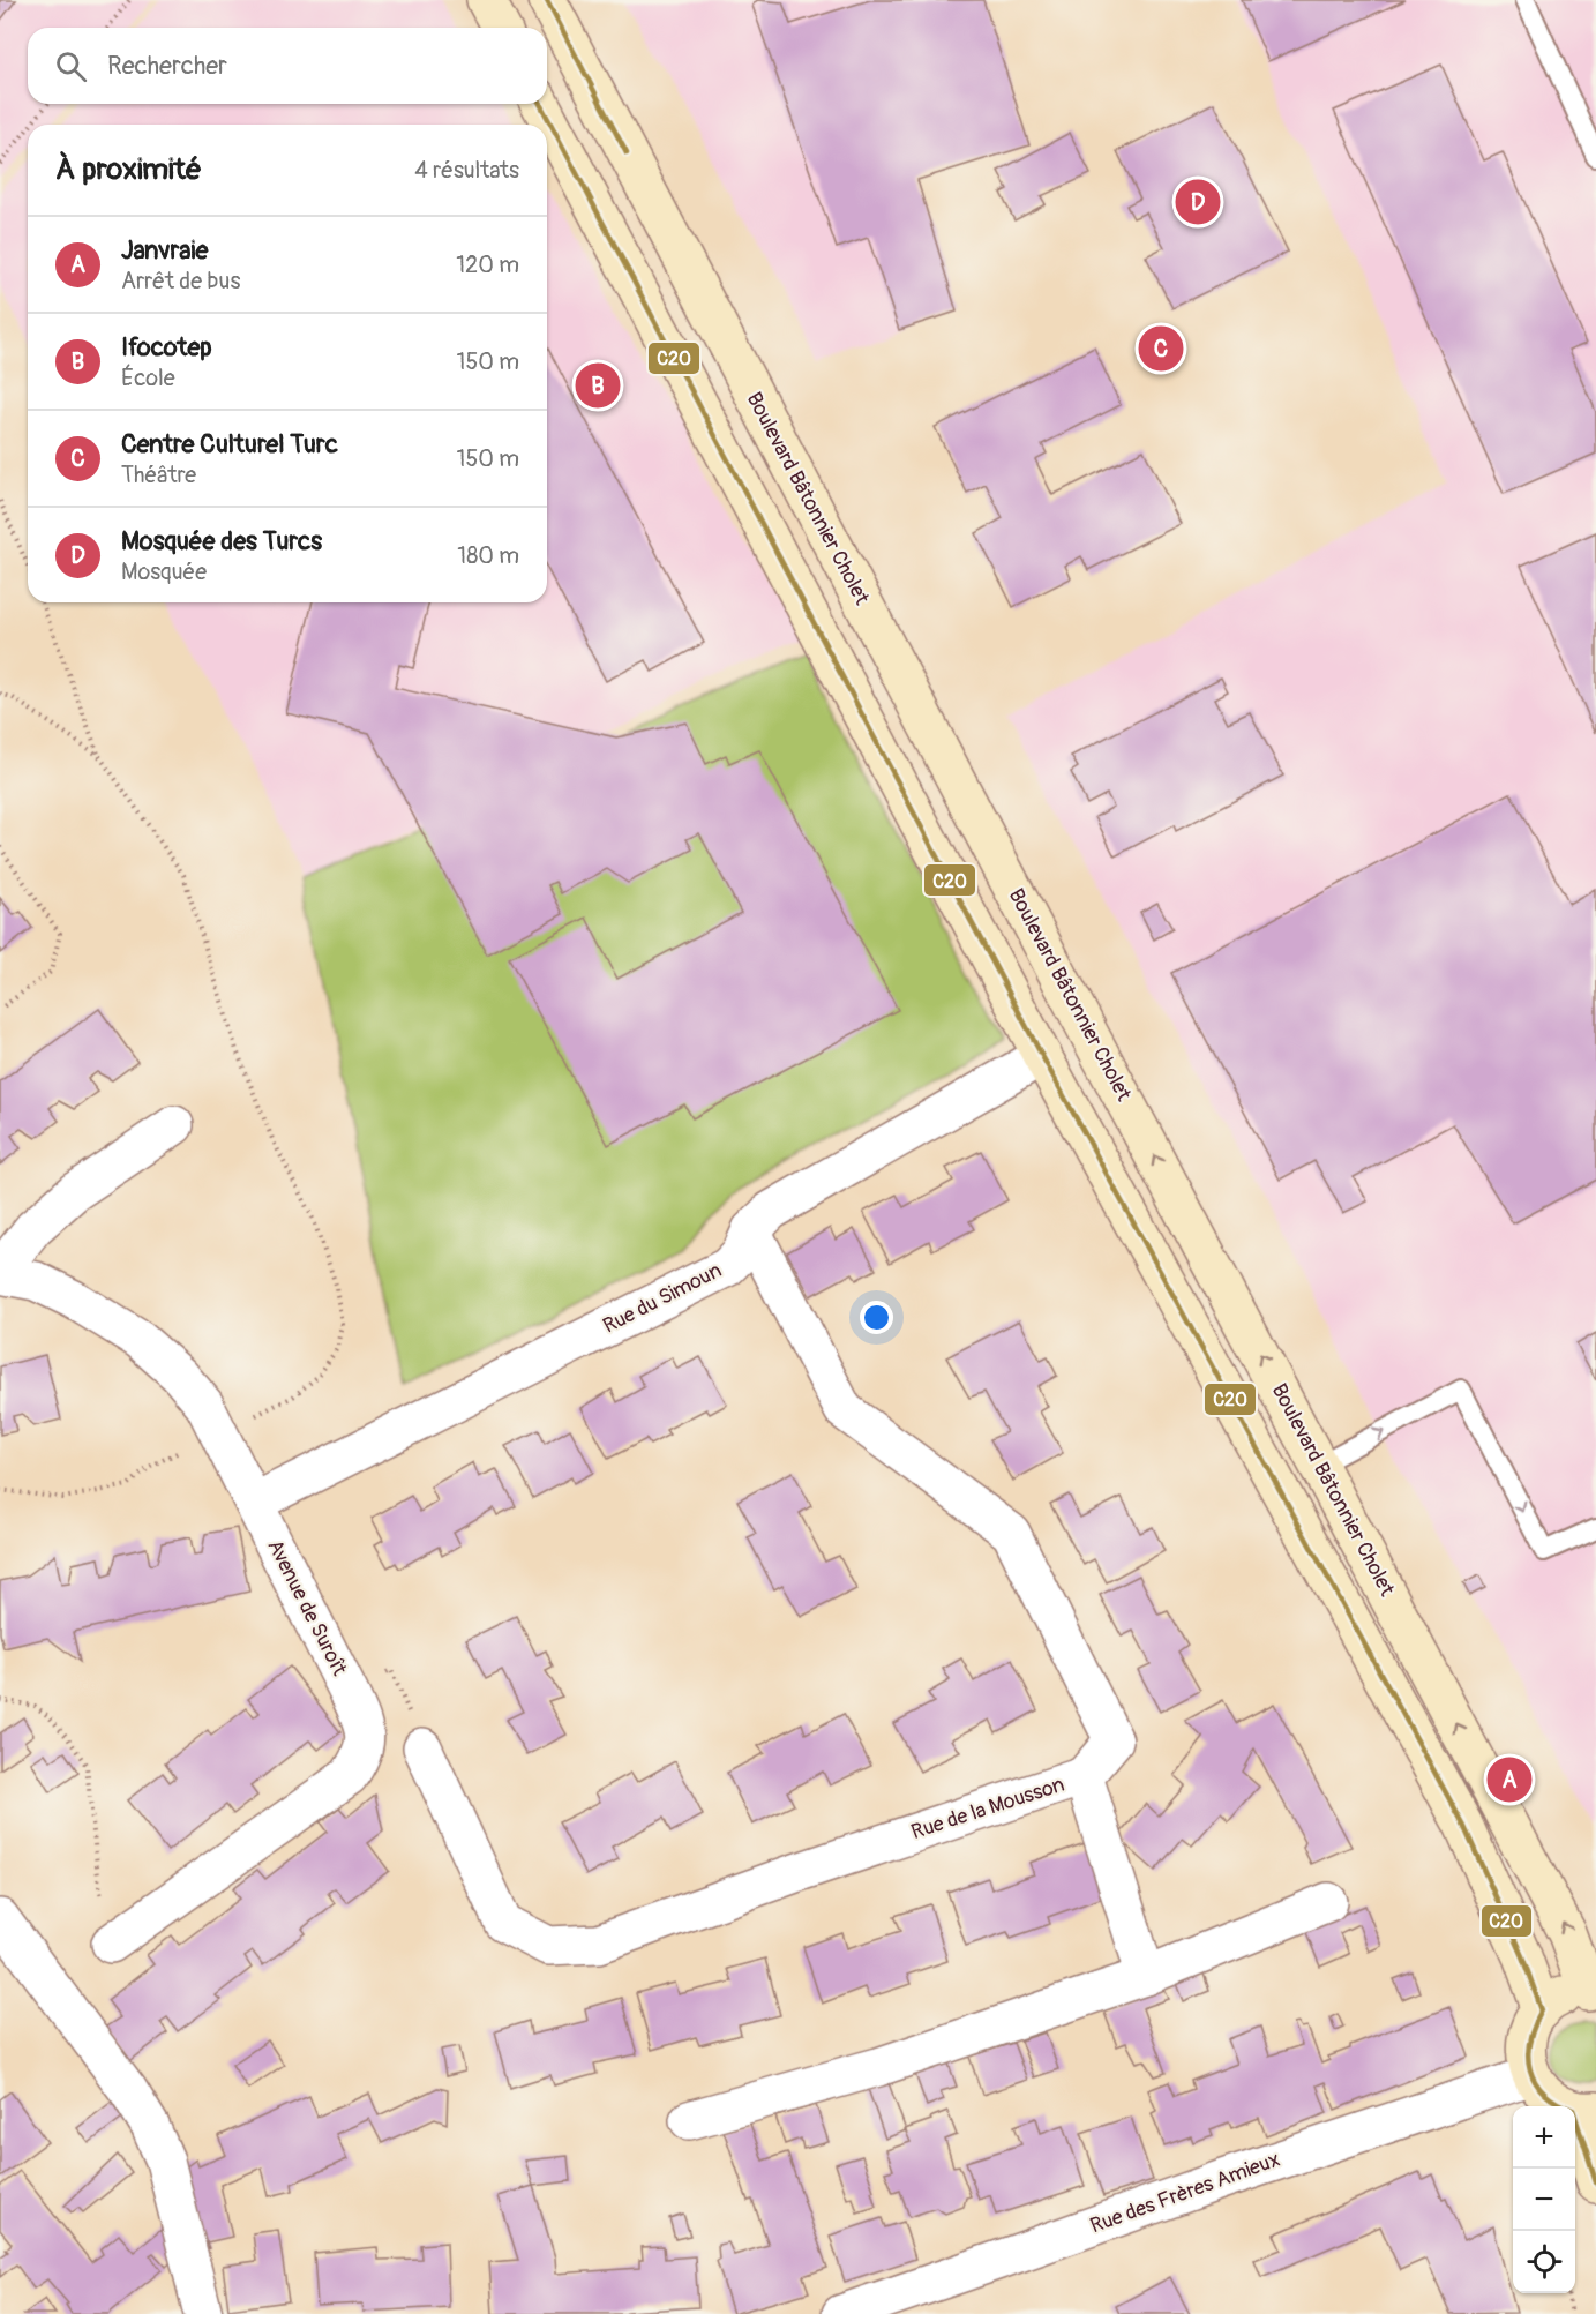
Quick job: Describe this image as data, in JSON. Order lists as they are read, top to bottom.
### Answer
{
  "streets": {
    "street": [
      "Boulevard Bâtonnier Cholet",
      "Rue du Simoun",
      "Avenue de Suroît",
      "Rue de la Mousson",
      "Rue des Frères Amieux"
    ]
  },
  "crossings": [
    ["Rue du Simoun", "Avenue de Suroît"],
    ["Rue du Simoun", "Rue de la Mousson"]
  ],
  "lines": ["transit line C20"],
  "page": {
    "search": "Rechercher",
    "heading": ["À proximité", "4 résultats"],
    "pins": [
      "D",
      "C",
      "B",
      "A"
    ],
    "list": [
      {
        "mark": "A",
        "name": "Janvraie",
        "note": "Arrêt de bus",
        "value": "120 m"
      },
      {
        "mark": "B",
        "name": "Ifocotep",
        "note": "École",
        "value": "150 m"
      },
      {
        "mark": "C",
        "name": "Centre Culturel Turc",
        "note": "Théâtre",
        "value": "150 m"
      },
      {
        "mark": "D",
        "name": "Mosquée des Turcs",
        "note": "Mosquée",
        "value": "180 m"
      }
    ],
    "map_buttons": ["+", "−"]
  }
}
